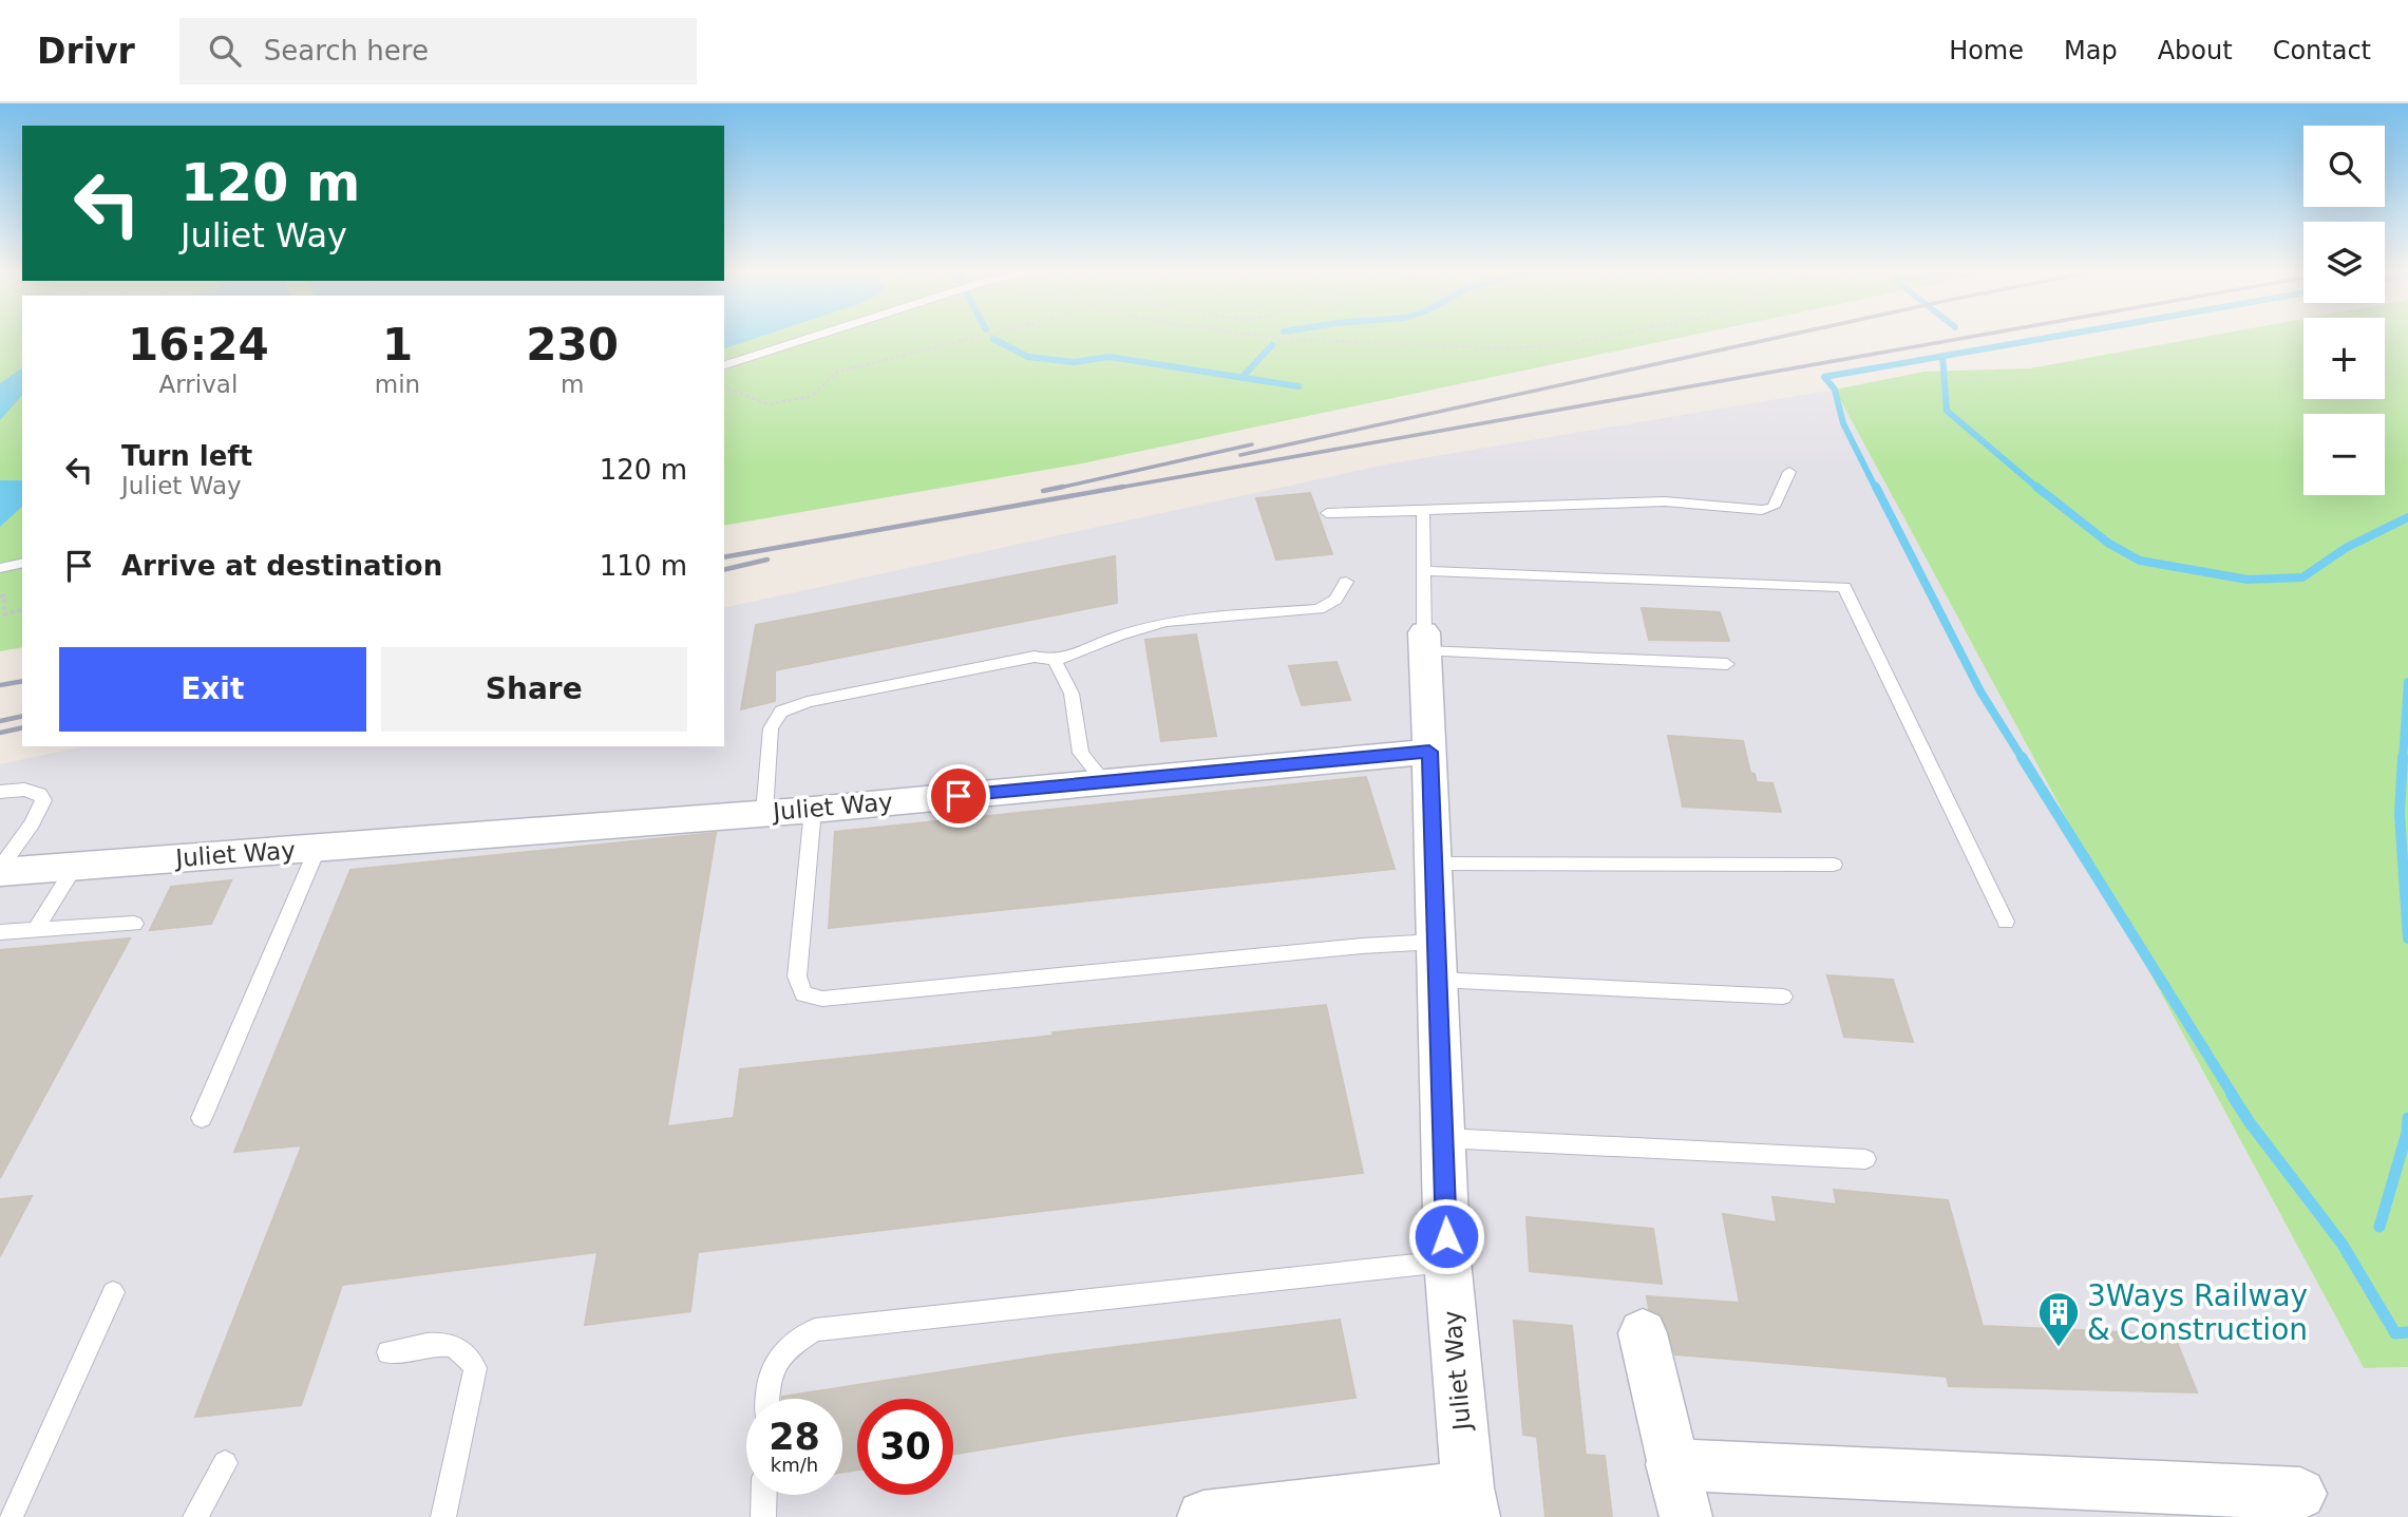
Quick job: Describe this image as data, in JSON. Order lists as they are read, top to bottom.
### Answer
{
  "streets": {
    "street": ["Juliet Way"]
  },
  "places": {
    "building": ["3Ways Railway & Construction"]
  },
  "page": {
    "header": "Drivr",
    "search": "Search here",
    "nav": [
      "Home",
      "Map",
      "About",
      "Contact"
    ],
    "map_buttons": ["+", "−"],
    "turn": ["120 m", "Juliet Way"],
    "eta": [
      "16:24",
      "Arrival",
      "1",
      "min",
      "230",
      "m"
    ],
    "list": [
      {
        "name": "Turn left",
        "note": "Juliet Way",
        "value": "120 m"
      },
      {
        "name": "Arrive at destination",
        "value": "110 m"
      }
    ],
    "buttons": ["Exit", "Share"],
    "speed": "28 km/h",
    "limit": "30"
  }
}
